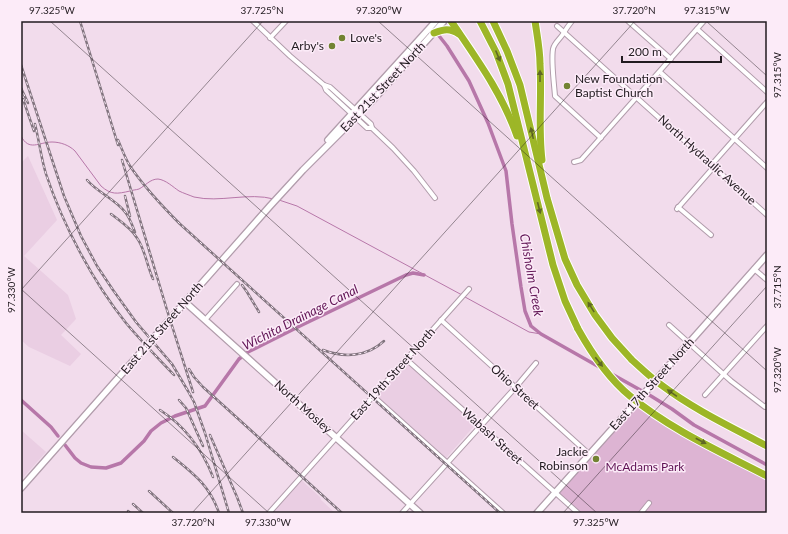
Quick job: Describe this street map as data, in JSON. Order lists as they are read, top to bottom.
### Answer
{
  "streets": {
    "street": [
      "East 21st Street North",
      "North Hydraulic Avenue",
      "East 19th Street North",
      "East 17th Street North",
      "Ohio Street",
      "North Mosley",
      "Wabash Street"
    ]
  },
  "crossings": [
    ["East 21st Street North", "North Mosley"],
    ["East 19th Street North", "Ohio Street"],
    ["East 19th Street North", "North Mosley"],
    ["East 19th Street North", "Wabash Street"],
    ["East 17th Street North", "Ohio Street"],
    ["East 17th Street North", "Wabash Street"]
  ],
  "water": ["Chisholm Creek", "Wichita Drainage Canal"],
  "parks": ["McAdams Park"],
  "places": [
    "Love's",
    "Arby's",
    "New Foundation Baptist Church",
    "Jackie Robinson"
  ],
  "scale_bar": "200 m",
  "coordinates": [
    "97.325°W",
    "37.725°N",
    "97.320°W",
    "37.720°N",
    "97.315°W",
    "37.715°N",
    "97.330°W"
  ]
}
